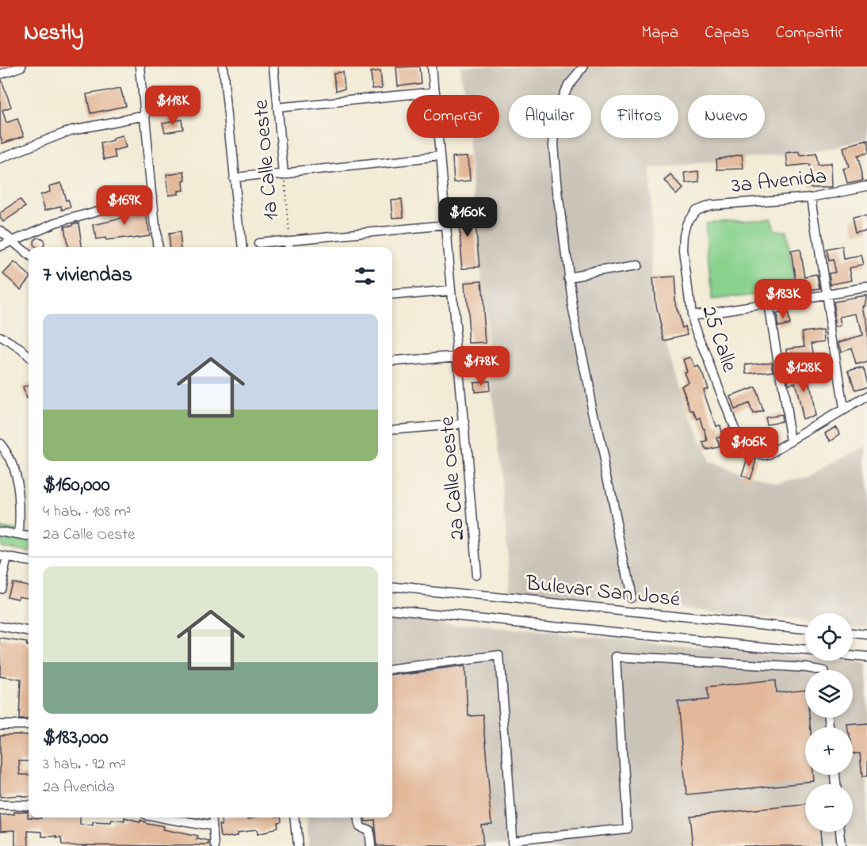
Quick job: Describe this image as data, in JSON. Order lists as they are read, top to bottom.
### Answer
{
  "streets": {
    "street": [
      "1a Calle Oeste",
      "3a Avenida",
      "25 Calle",
      "2a Calle Oeste",
      "Bulevar San José"
    ]
  },
  "crossings": [
    ["3a Avenida", "25 Calle"]
  ],
  "page": {
    "header": "Nestly",
    "nav": ["Mapa", "Capas", "Compartir"],
    "price": [
      "$118K",
      "$169K",
      "$160K",
      "$183K",
      "$178K",
      "$128K",
      "$106K"
    ],
    "chip": [
      "Comprar",
      "Alquilar",
      "Filtros",
      "Nuevo"
    ],
    "heading": "7 viviendas",
    "list": [
      {
        "name": "$160,000",
        "note": "4 hab. · 108 m² · 2a Calle Oeste"
      },
      {
        "name": "$183,000",
        "note": "3 hab. · 92 m² · 2a Avenida"
      }
    ],
    "map_buttons": ["+", "−"]
  }
}
